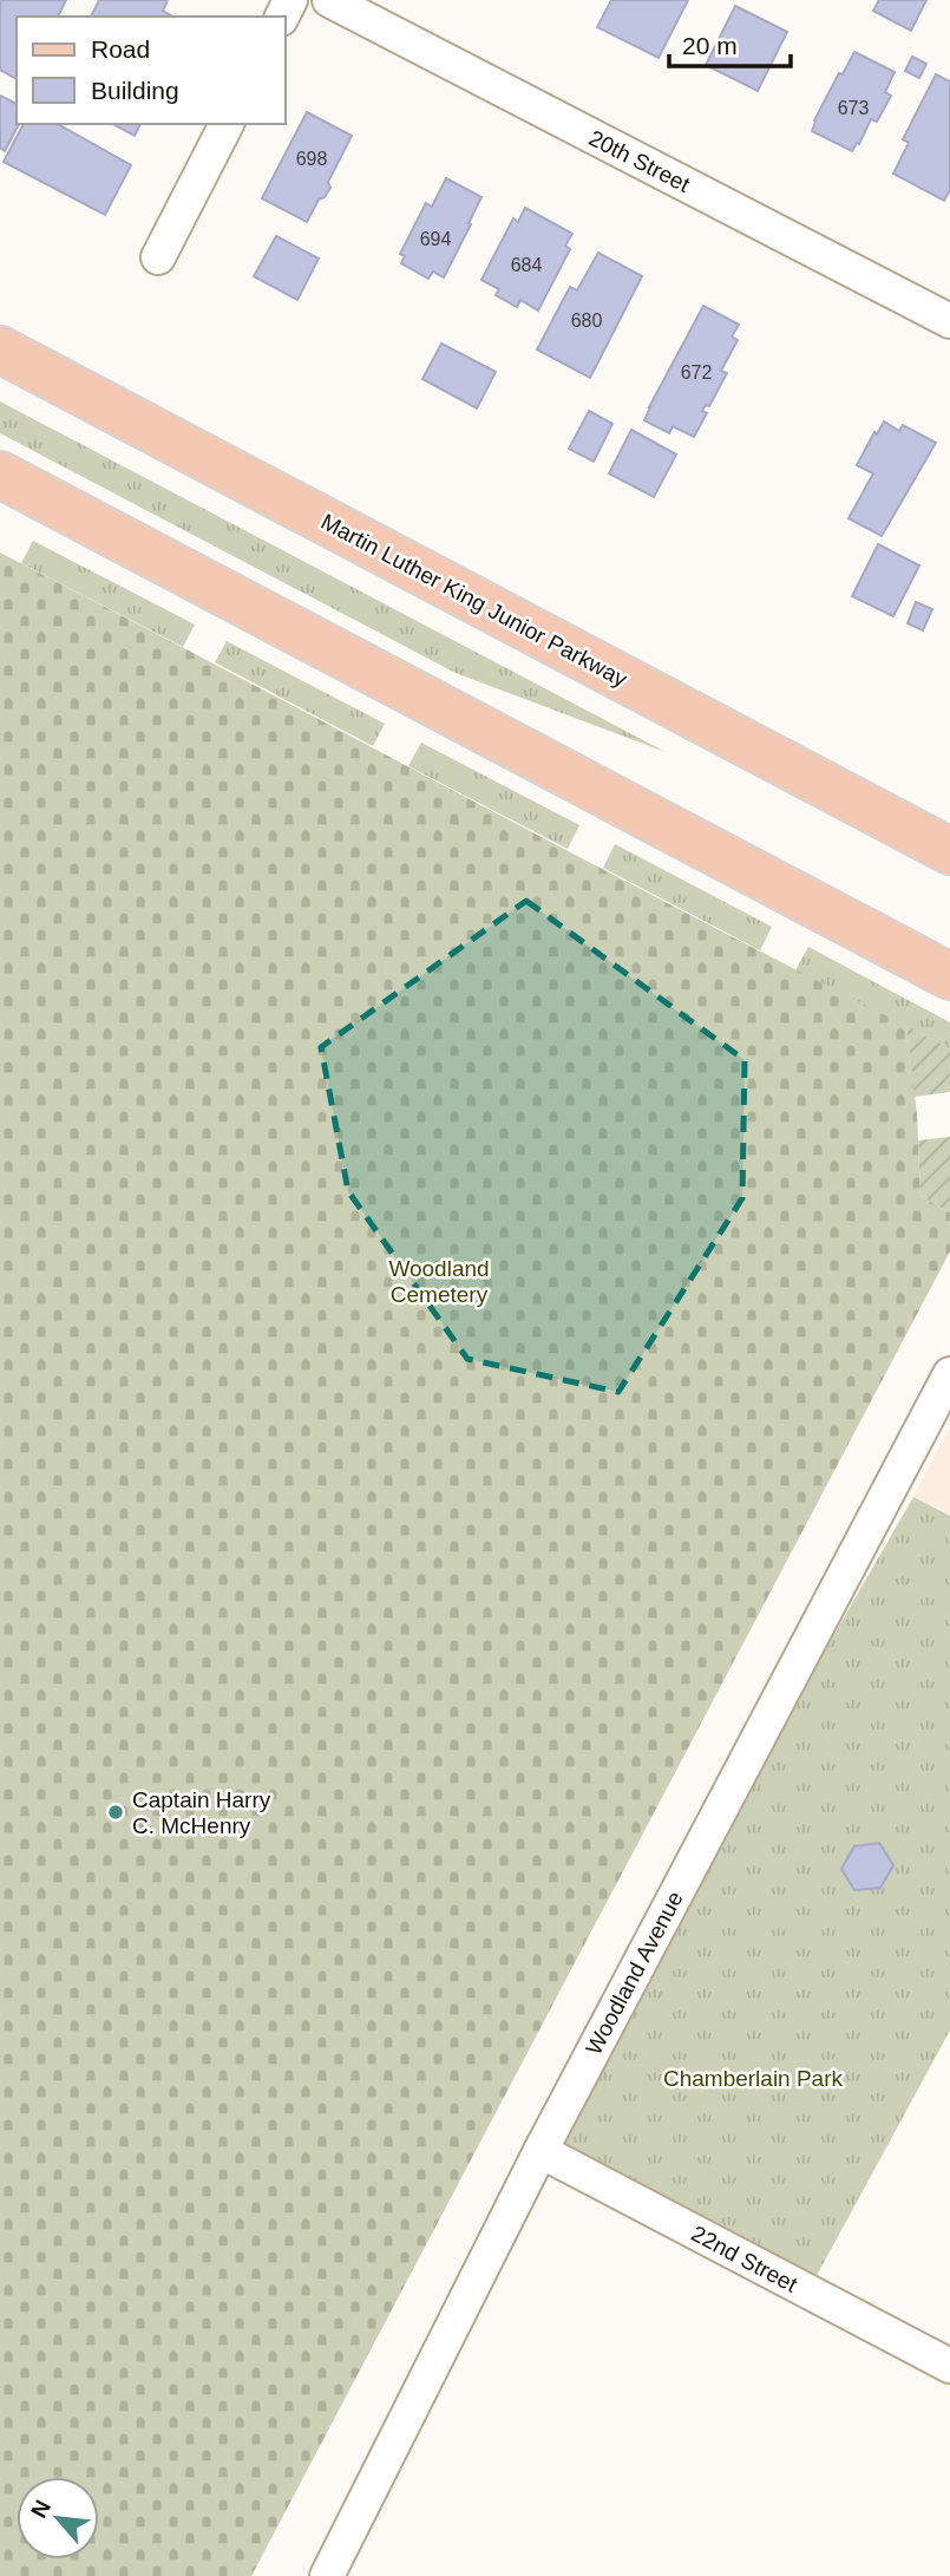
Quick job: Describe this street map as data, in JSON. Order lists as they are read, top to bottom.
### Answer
{
  "streets": {
    "main road": ["Martin Luther King Junior Parkway"],
    "street": ["20th Street", "Woodland Avenue", "22nd Street"]
  },
  "crossings": [
    ["Woodland Avenue", "22nd Street"]
  ],
  "parks": ["Woodland Cemetery", "Chamberlain Park"],
  "places": ["Captain Harry C. McHenry"],
  "house_numbers": [
    "673",
    "698",
    "694",
    "684",
    "680",
    "672"
  ],
  "legend": ["Road", "Building"],
  "scale_bar": "20 m",
  "north": "top left"
}
